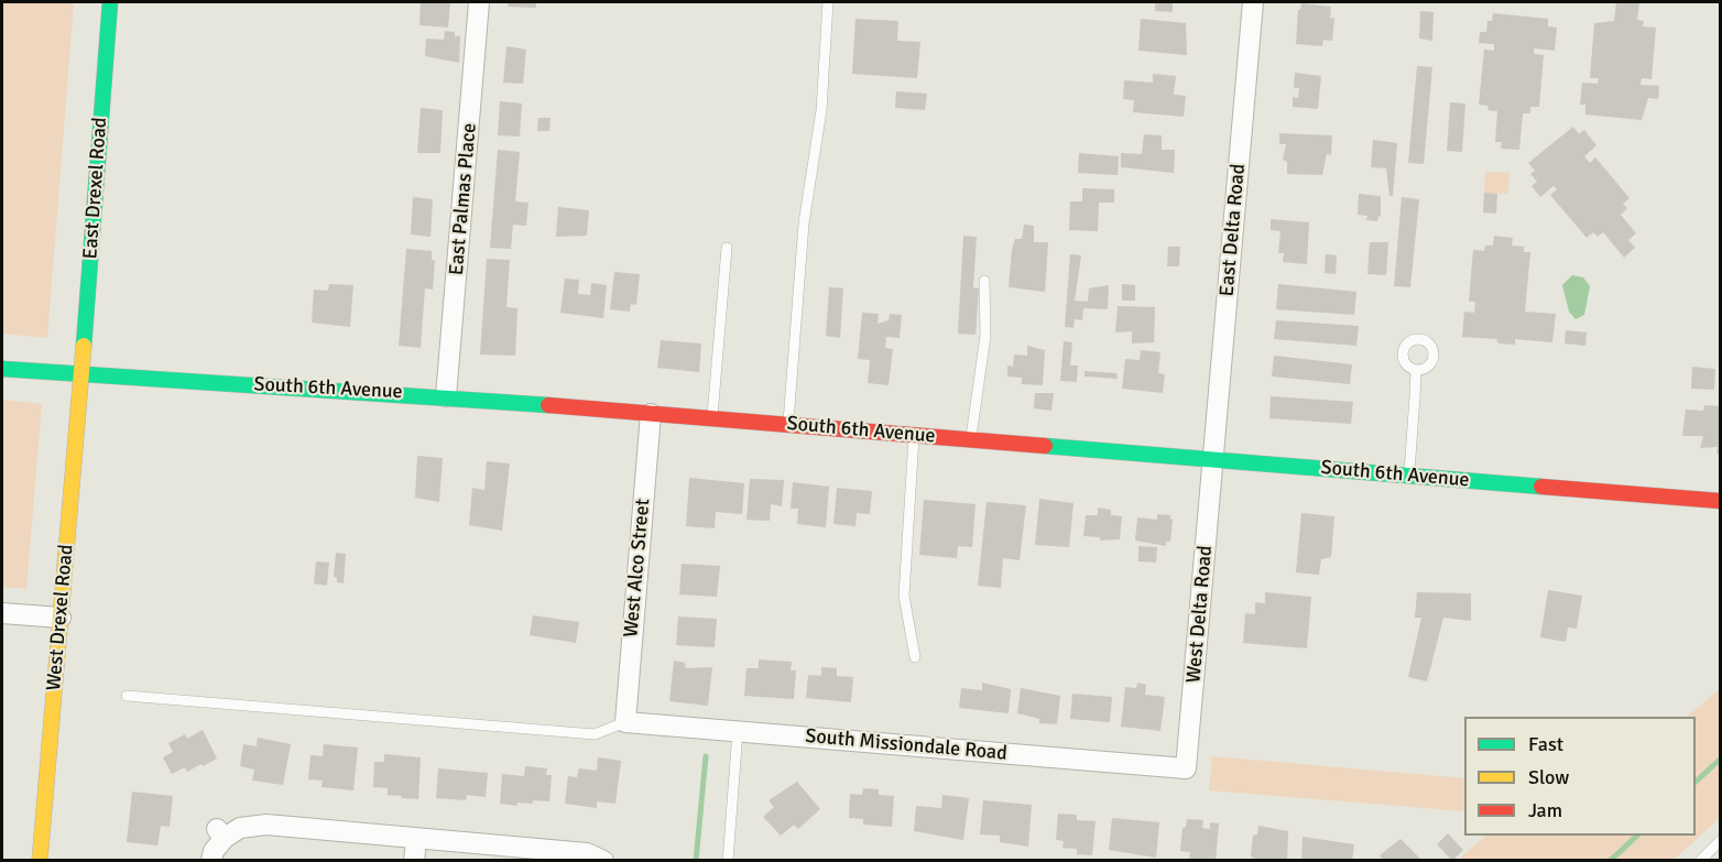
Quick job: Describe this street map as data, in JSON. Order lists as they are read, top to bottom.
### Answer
{
  "streets": {
    "street": [
      "East Drexel Road",
      "East Palmas Place",
      "East Delta Road",
      "South 6th Avenue",
      "West Alco Street",
      "West Delta Road",
      "West Drexel Road",
      "South Missiondale Road"
    ]
  },
  "crossings": [
    ["East Drexel Road", "South 6th Avenue"],
    ["East Drexel Road", "West Drexel Road"],
    ["East Palmas Place", "South 6th Avenue"],
    ["East Delta Road", "South 6th Avenue"],
    ["East Delta Road", "West Delta Road"],
    ["South 6th Avenue", "West Alco Street"],
    ["South 6th Avenue", "West Delta Road"],
    ["South 6th Avenue", "West Drexel Road"],
    ["West Alco Street", "South Missiondale Road"],
    ["West Delta Road", "South Missiondale Road"]
  ],
  "legend": ["Fast", "Slow", "Jam"]
}
